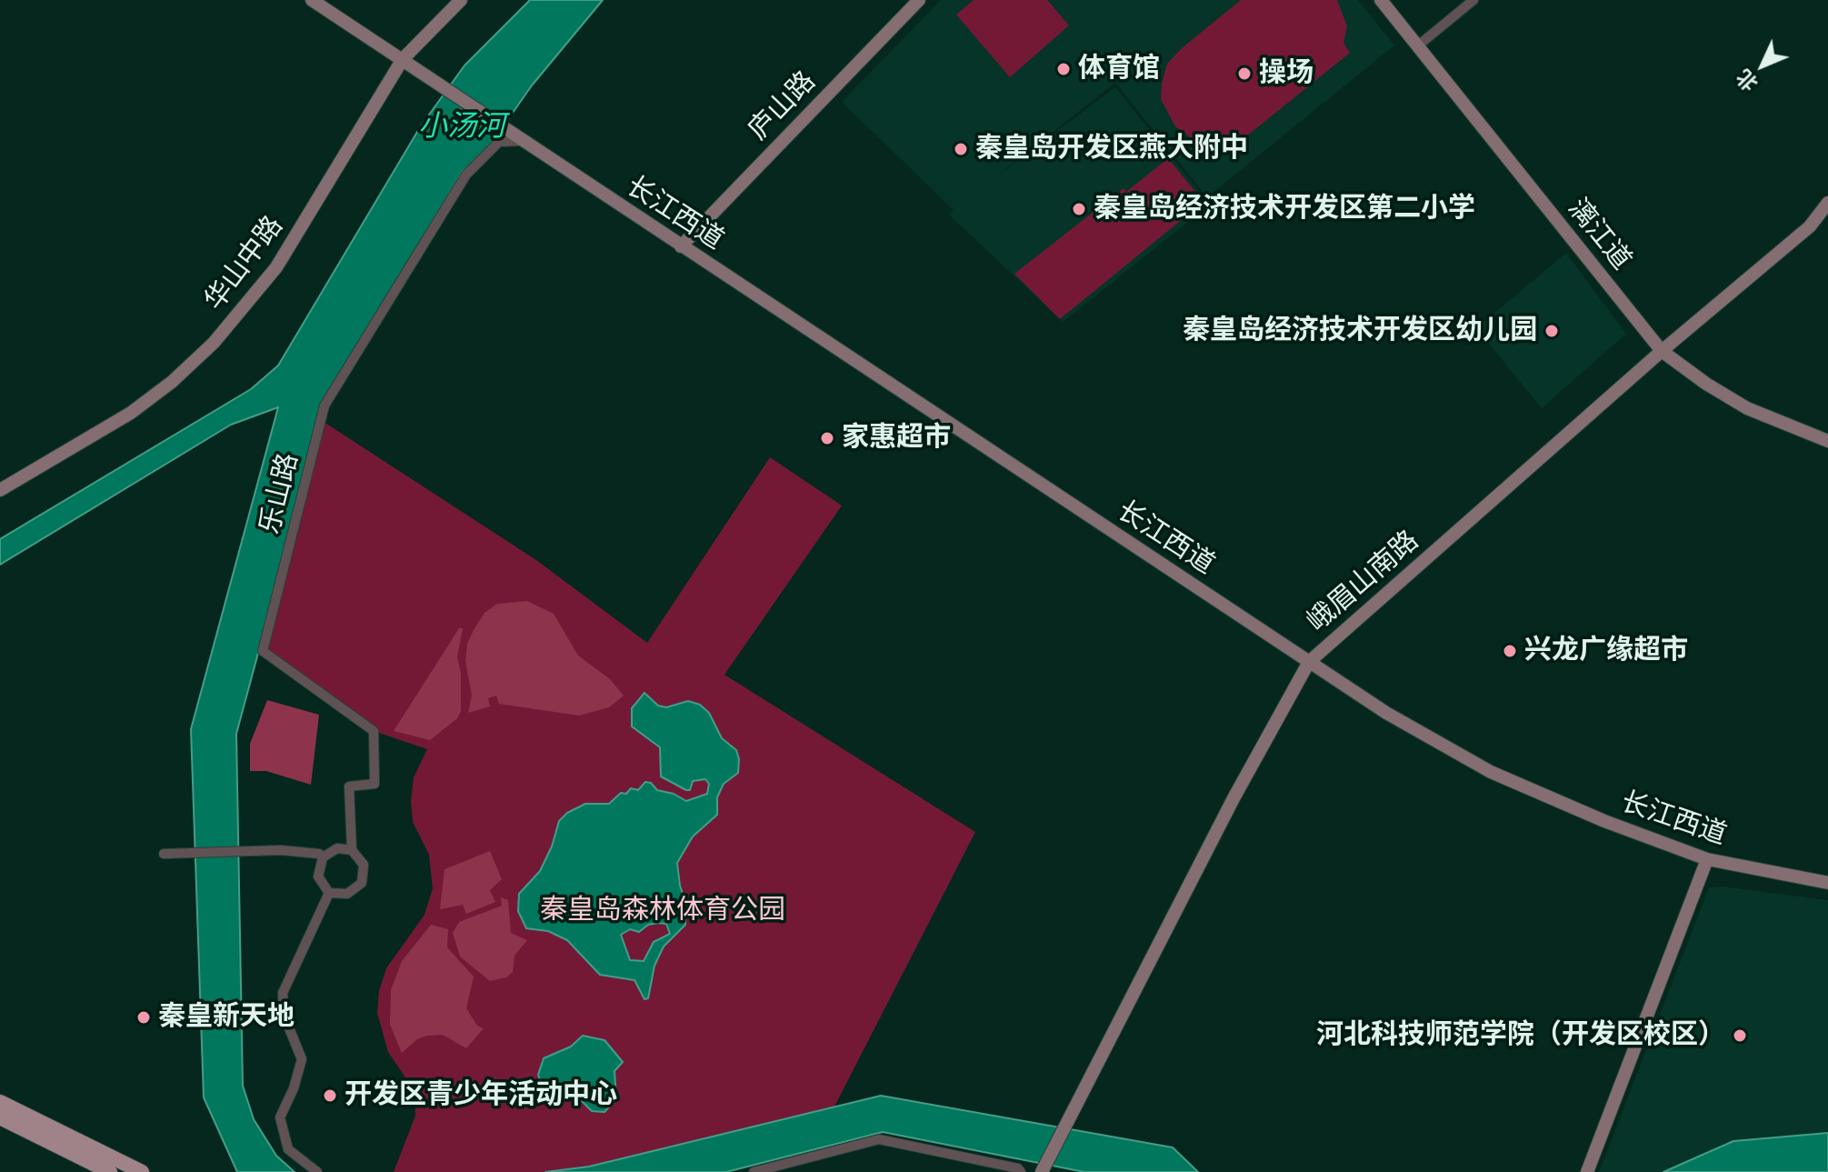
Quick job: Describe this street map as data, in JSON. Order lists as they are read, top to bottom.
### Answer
{
  "streets": {
    "street": [
      "庐山路",
      "长江西道",
      "漓江道",
      "华山中路",
      "乐山路",
      "峨眉山南路"
    ]
  },
  "crossings": [
    ["庐山路", "长江西道"],
    ["长江西道", "华山中路"],
    ["长江西道", "乐山路"],
    ["长江西道", "峨眉山南路"],
    ["漓江道", "峨眉山南路"]
  ],
  "water": ["小汤河"],
  "parks": ["秦皇岛森林体育公园"],
  "places": [
    "体育馆",
    "操场",
    "秦皇岛开发区燕大附中",
    "秦皇岛经济技术开发区第二小学",
    "秦皇岛经济技术开发区幼儿园",
    "家惠超市",
    "兴龙广缘超市",
    "秦皇新天地",
    "河北科技师范学院（开发区校区）",
    "开发区青少年活动中心"
  ],
  "north": "bottom left"
}
